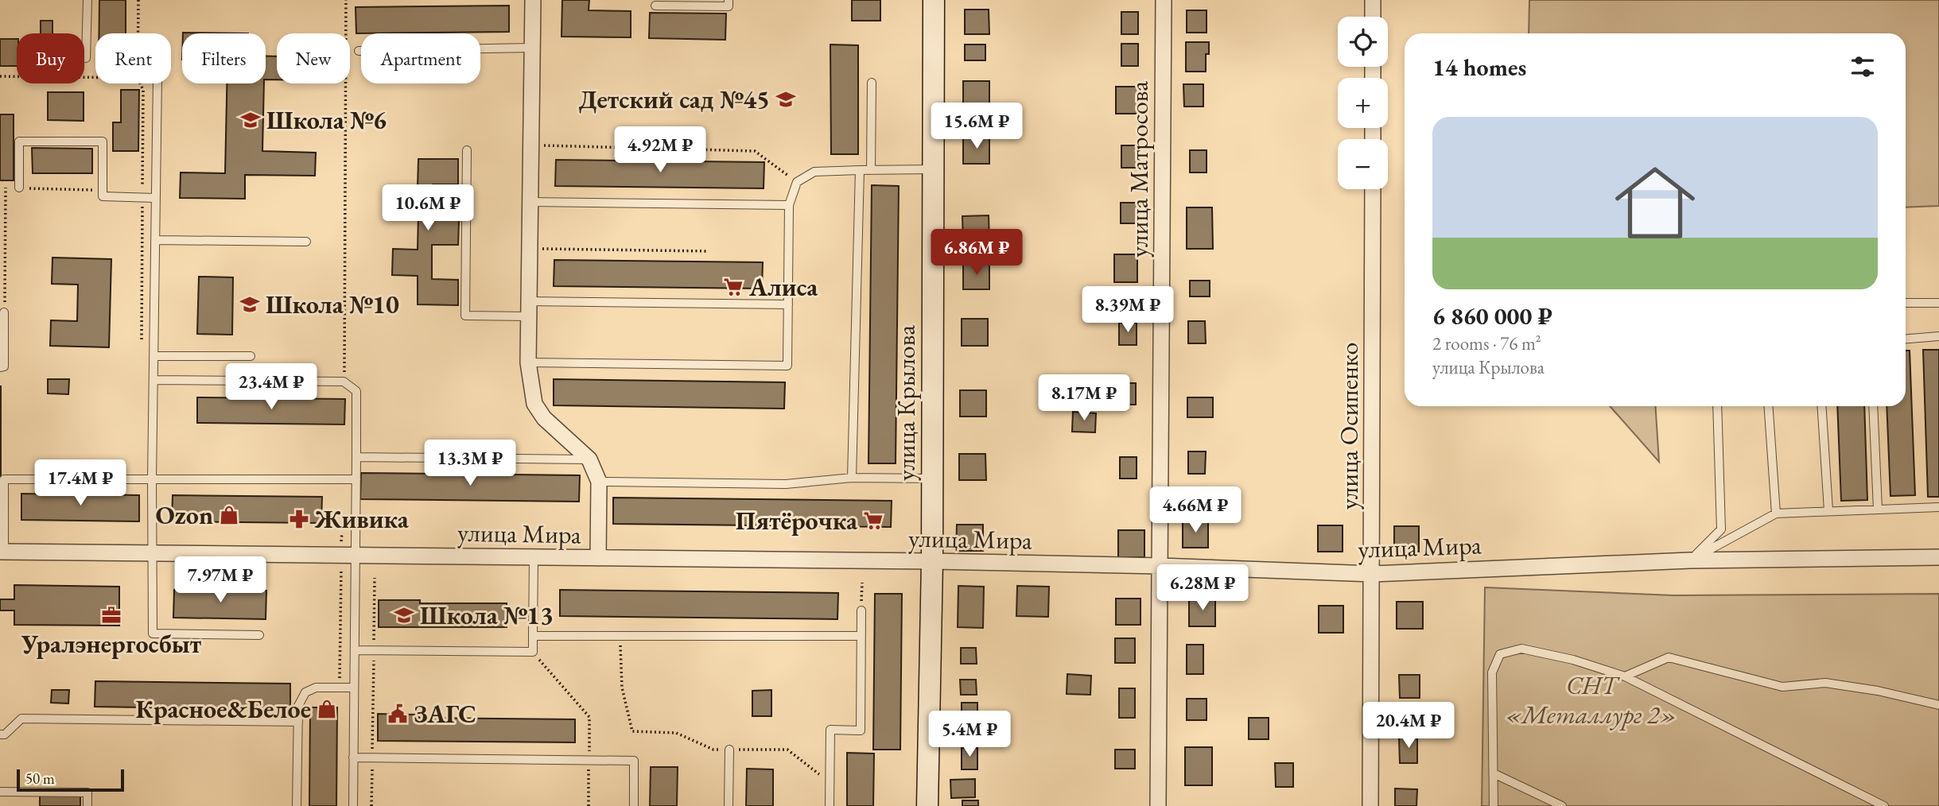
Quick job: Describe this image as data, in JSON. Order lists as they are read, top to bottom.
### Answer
{
  "streets": {
    "main road": ["улица Крылова"],
    "street": ["улица Матросова", "улица Осипенко", "улица Мира"]
  },
  "crossings": [
    ["улица Матросова", "улица Мира"],
    ["улица Крылова", "улица Мира"],
    ["улица Осипенко", "улица Мира"]
  ],
  "parks": ["СНТ «Металлург 2»"],
  "places": {
    "school or university": [
      "Детский сад №45",
      "Школа №6",
      "Школа №10",
      "Школа №13"
    ],
    "supermarket": ["Алиса", "Пятёрочка"],
    "shop": ["Ozon", "Красное&Белое"],
    "pharmacy": ["Живика"],
    "office": ["Уралэнергосбыт"],
    "public building": ["ЗАГС"]
  },
  "scale_bar": "50 m",
  "page": {
    "map_buttons": ["+", "−"],
    "chip": [
      "Buy",
      "Rent",
      "Filters",
      "New",
      "Apartment"
    ],
    "heading": "14 homes",
    "list": [
      {
        "name": "6 860 000 ₽",
        "note": "2 rooms · 76 m² · улица Крылова"
      }
    ],
    "price": [
      "15.6M ₽",
      "4.92M ₽",
      "10.6M ₽",
      "6.86M ₽",
      "8.39M ₽",
      "23.4M ₽",
      "8.17M ₽",
      "13.3M ₽",
      "17.4M ₽",
      "4.66M ₽",
      "7.97M ₽",
      "6.28M ₽",
      "20.4M ₽",
      "5.4M ₽"
    ],
    "scale": "50 m"
  }
}
